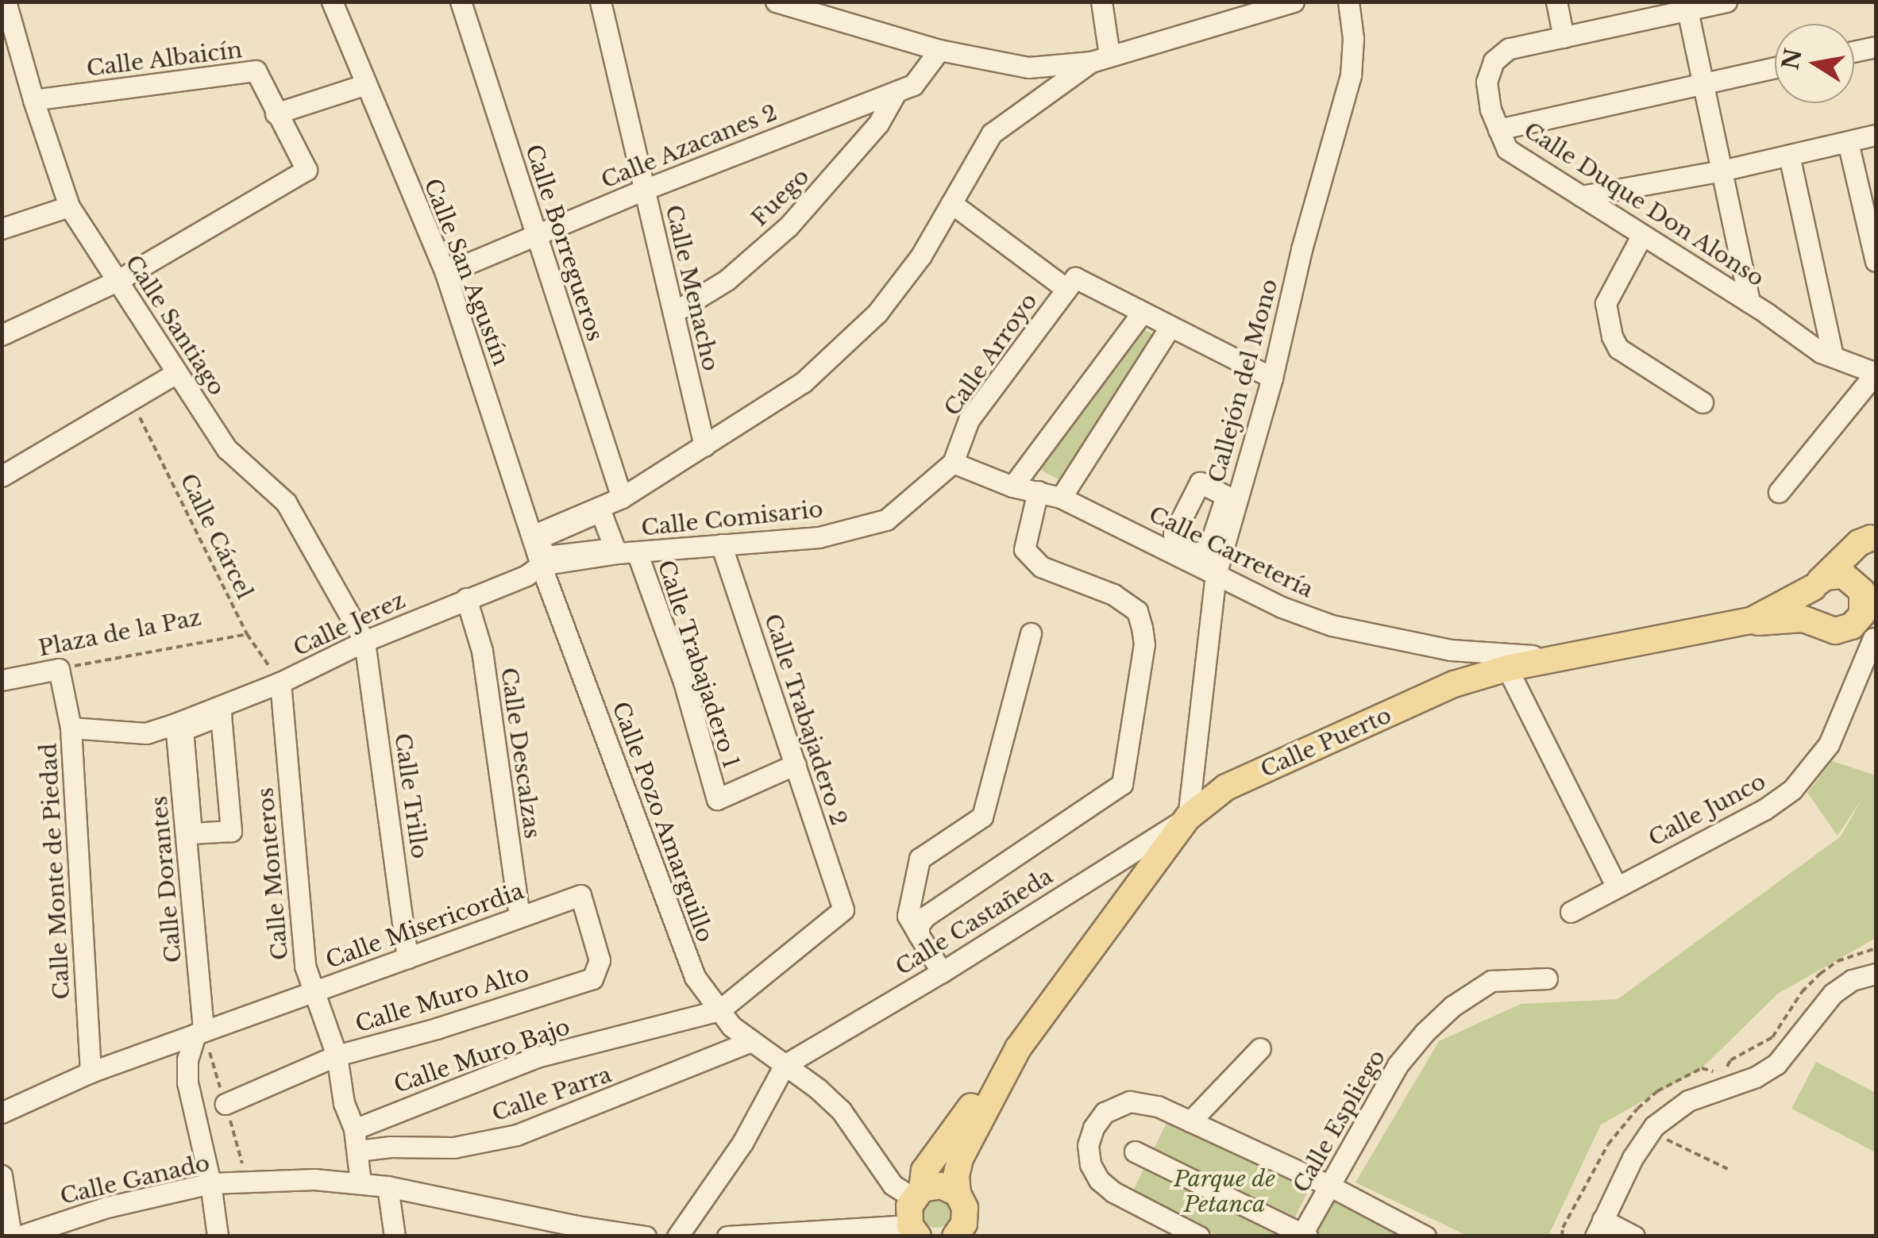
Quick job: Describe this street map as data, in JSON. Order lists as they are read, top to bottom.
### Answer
{
  "streets": {
    "main road": ["Calle Puerto"],
    "street": [
      "Calle Albaicín",
      "Calle Azacanes 2",
      "Fuego",
      "Calle Duque Don Alonso",
      "Calle Borregueros",
      "Calle San Agustín",
      "Calle Menacho",
      "Calle Santiago",
      "Calle Arroyo",
      "Callejón del Mono",
      "Calle Comisario",
      "Calle Carretería",
      "Calle Jerez",
      "Plaza de la Paz",
      "Calle Trabajadero 1",
      "Calle Trabajadero 2",
      "Calle Descalzas",
      "Calle Trillo",
      "Calle Junco",
      "Calle Pozo Amarguillo",
      "Calle Monte de Piedad",
      "Calle Monteros",
      "Calle Dorantes",
      "Calle Castañeda",
      "Calle Misericordia",
      "Calle Muro Alto",
      "Calle Muro Bajo",
      "Calle Parra",
      "Calle Espliego",
      "Calle Ganado"
    ],
    "path": ["Calle Cárcel"]
  },
  "crossings": [
    ["Calle Albaicín", "Calle Santiago"],
    ["Calle Azacanes 2", "Fuego"],
    ["Calle Azacanes 2", "Calle Borregueros"],
    ["Calle Azacanes 2", "Calle San Agustín"],
    ["Calle Azacanes 2", "Calle Menacho"],
    ["Fuego", "Calle Menacho"],
    ["Calle San Agustín", "Calle Comisario"],
    ["Calle San Agustín", "Calle Jerez"],
    ["Calle San Agustín", "Calle Pozo Amarguillo"],
    ["Calle Santiago", "Calle Jerez"],
    ["Calle Santiago", "Calle Trillo"],
    ["Calle Arroyo", "Calle Comisario"],
    ["Calle Arroyo", "Calle Carretería"],
    ["Callejón del Mono", "Calle Carretería"],
    ["Callejón del Mono", "Calle Puerto"],
    ["Callejón del Mono", "Calle Castañeda"],
    ["Calle Comisario", "Calle Carretería"],
    ["Calle Comisario", "Calle Jerez"],
    ["Calle Comisario", "Calle Trabajadero 1"],
    ["Calle Comisario", "Calle Trabajadero 2"],
    ["Calle Comisario", "Calle Pozo Amarguillo"],
    ["Calle Cárcel", "Calle Jerez"],
    ["Calle Cárcel", "Plaza de la Paz"],
    ["Calle Cárcel", "Calle Monteros"],
    ["Calle Carretería", "Calle Puerto"],
    ["Calle Jerez", "Calle Descalzas"],
    ["Calle Jerez", "Calle Trillo"],
    ["Calle Jerez", "Calle Pozo Amarguillo"],
    ["Calle Jerez", "Calle Monte de Piedad"],
    ["Calle Jerez", "Calle Monteros"],
    ["Calle Jerez", "Calle Dorantes"],
    ["Plaza de la Paz", "Calle Monte de Piedad"],
    ["Calle Trabajadero 1", "Calle Trabajadero 2"],
    ["Calle Trabajadero 2", "Calle Pozo Amarguillo"],
    ["Calle Trabajadero 2", "Calle Muro Bajo"],
    ["Calle Puerto", "Calle Junco"],
    ["Calle Puerto", "Calle Pozo Amarguillo"],
    ["Calle Puerto", "Calle Castañeda"],
    ["Calle Descalzas", "Calle Misericordia"],
    ["Calle Trillo", "Calle Misericordia"],
    ["Calle Pozo Amarguillo", "Calle Castañeda"],
    ["Calle Pozo Amarguillo", "Calle Muro Bajo"],
    ["Calle Pozo Amarguillo", "Calle Parra"],
    ["Calle Monte de Piedad", "Calle Misericordia"],
    ["Calle Monteros", "Calle Misericordia"],
    ["Calle Monteros", "Calle Muro Alto"],
    ["Calle Monteros", "Calle Muro Bajo"],
    ["Calle Monteros", "Calle Parra"],
    ["Calle Monteros", "Calle Ganado"],
    ["Calle Dorantes", "Calle Misericordia"],
    ["Calle Misericordia", "Calle Muro Alto"]
  ],
  "parks": ["Parque de Petanca"],
  "north": "left"
}
